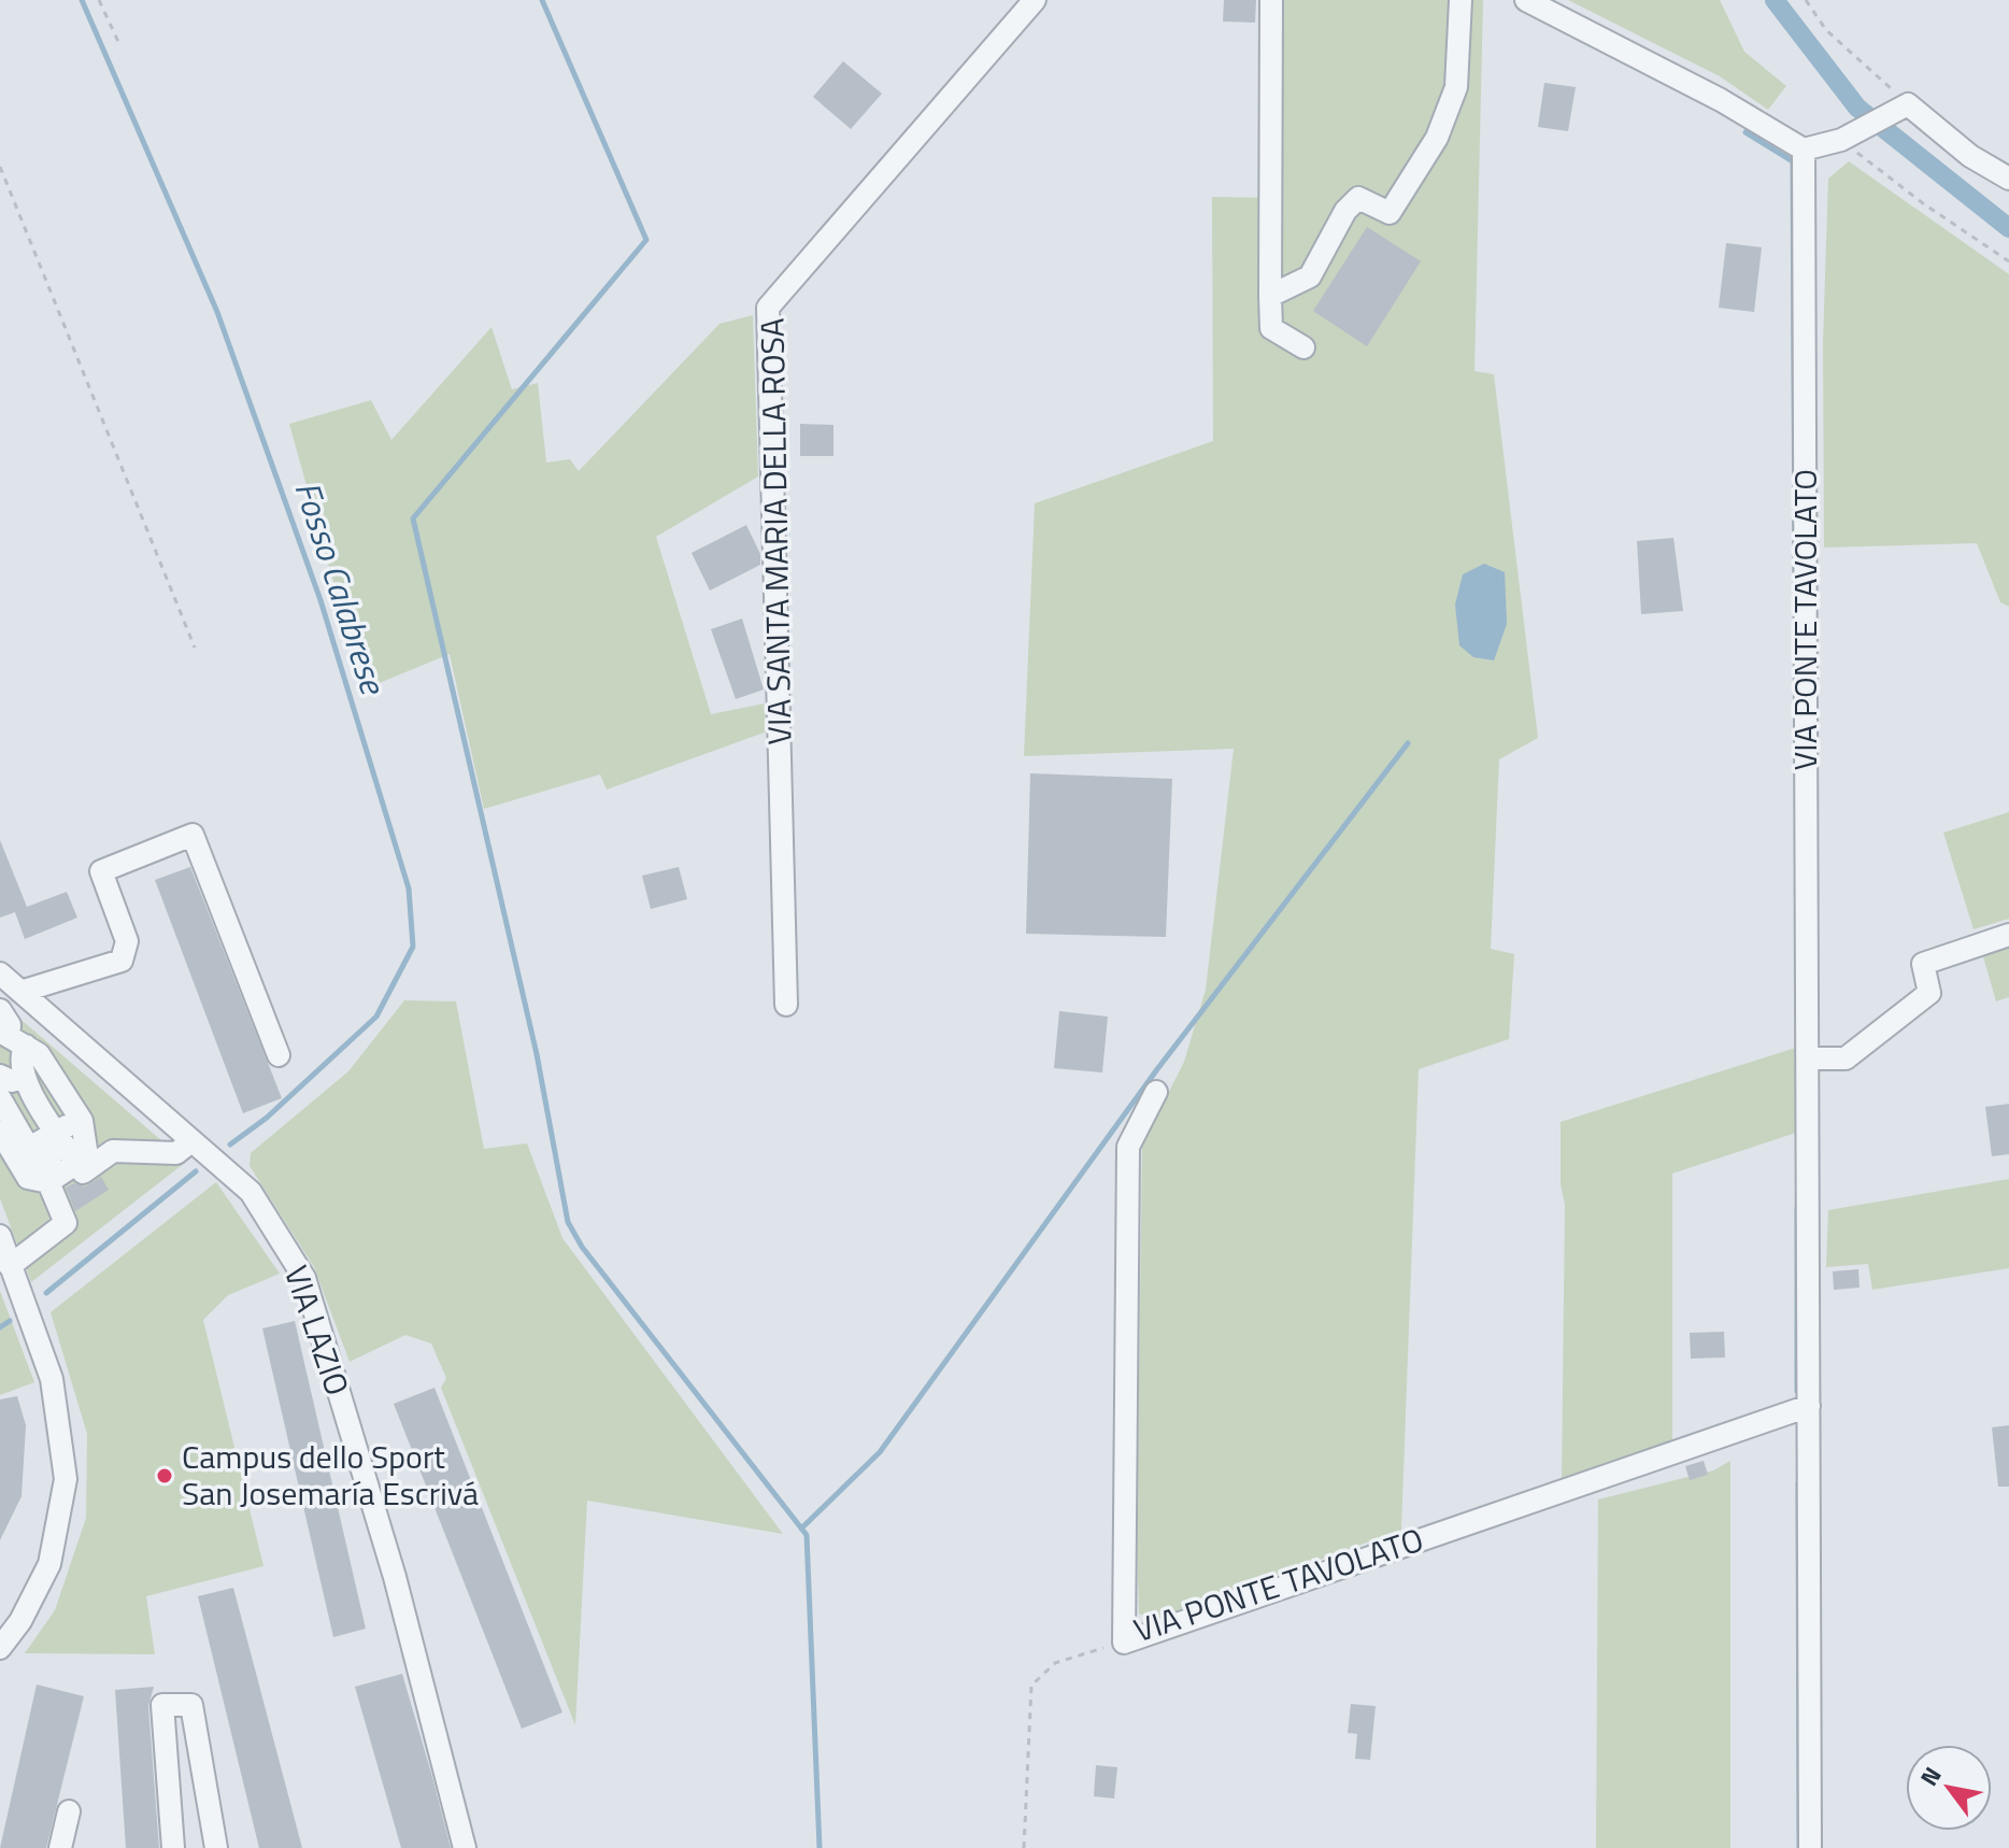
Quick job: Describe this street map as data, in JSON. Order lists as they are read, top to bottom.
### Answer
{
  "streets": {
    "street": ["VIA SANTA MARIA DELLA ROSA", "VIA PONTE TAVOLATO", "VIA LAZIO"]
  },
  "water": ["Fosso Calabrese"],
  "places": ["Campus dello Sport San Josemaría Escrivá"],
  "north": "top left"
}
